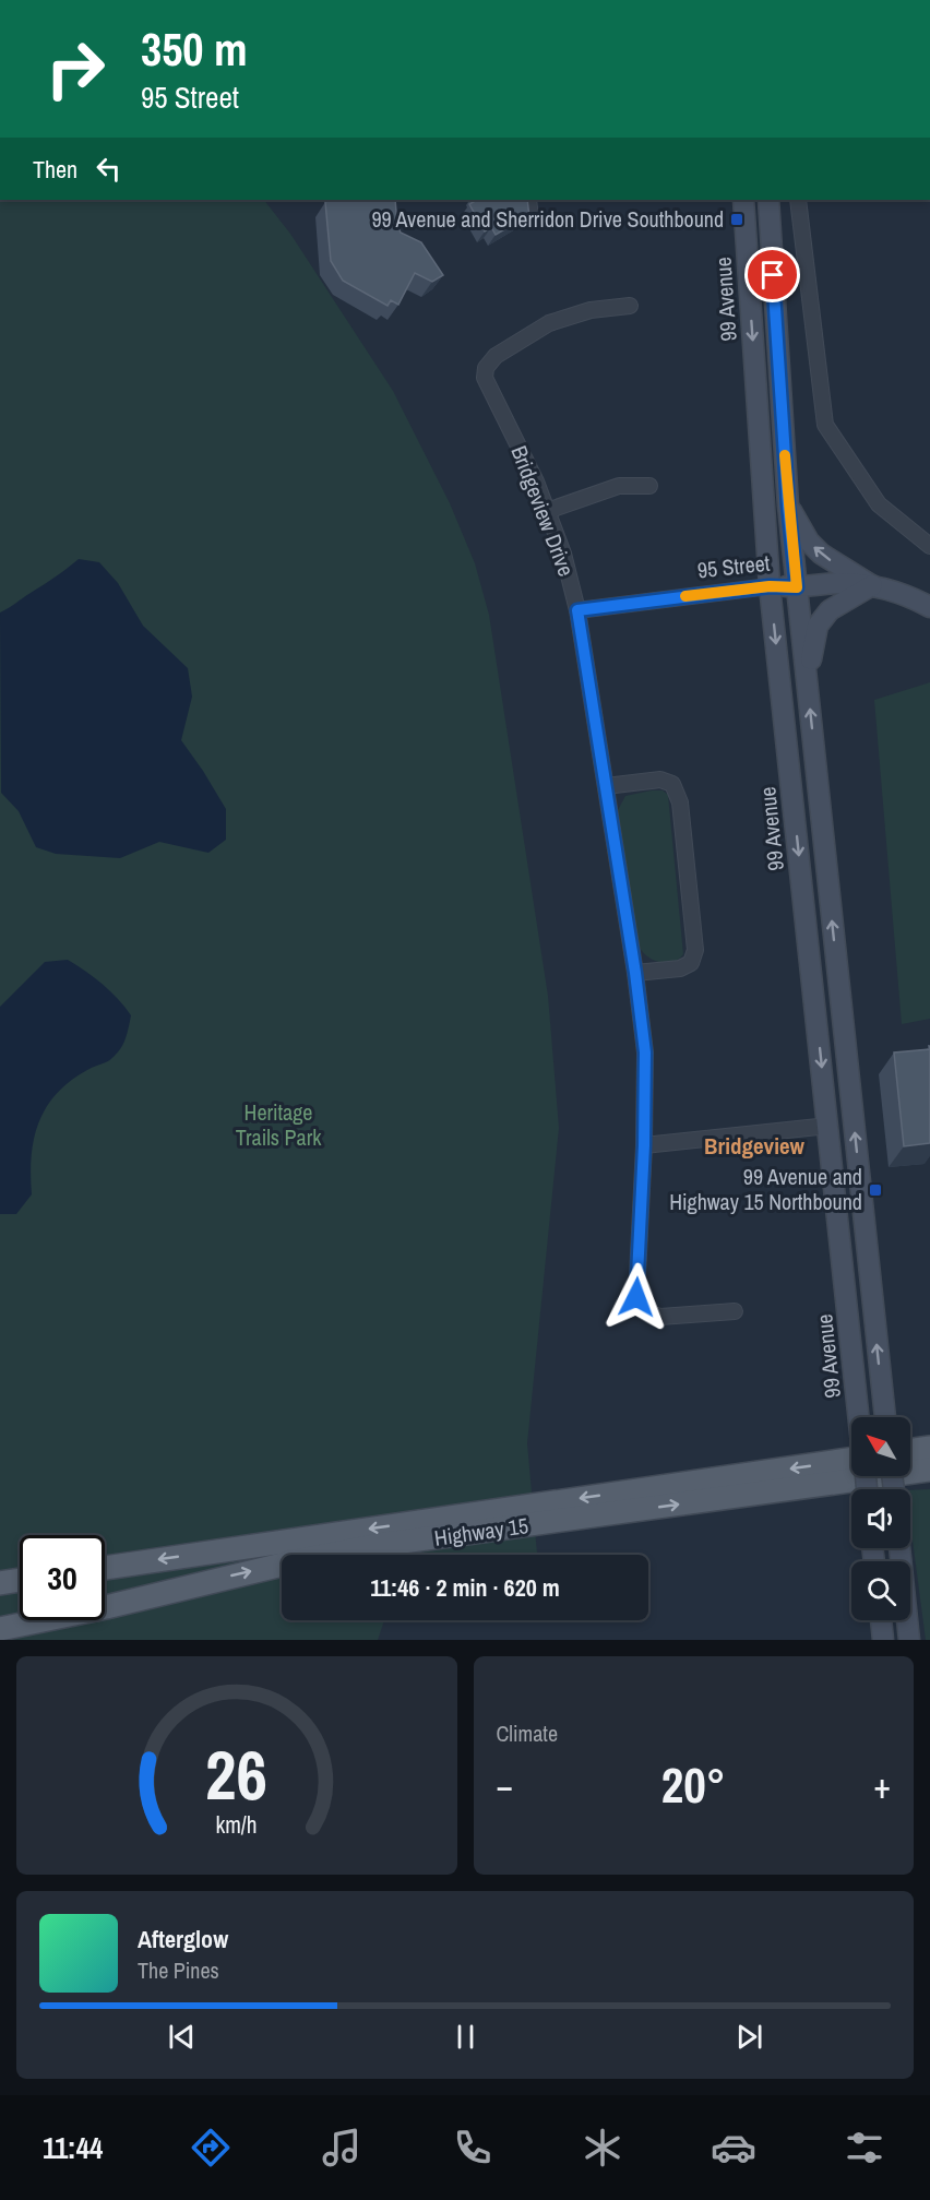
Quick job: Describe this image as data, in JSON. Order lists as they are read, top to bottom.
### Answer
{
  "streets": {
    "main road": ["99 Avenue", "95 Street", "Highway 15"],
    "street": ["Bridgeview Drive"]
  },
  "crossings": [
    ["99 Avenue", "95 Street"],
    ["Bridgeview Drive", "95 Street"]
  ],
  "districts": ["Bridgeview"],
  "parks": ["Heritage Trails Park"],
  "places": {
    "transit": ["99 Avenue and Sherridon Drive Southbound", "99 Avenue and Highway 15 Northbound"]
  },
  "north": "top left",
  "page": {
    "turn": ["350 m", "95 Street"],
    "then": "Then",
    "limit": "30",
    "trip": "11:46 · 2 min · 620 m",
    "tile": "Climate",
    "heat": ["−", "20°", "+"],
    "song": ["Afterglow", "The Pines"],
    "tabs": "11:44",
    "gauge": ["26", "km/h"]
  }
}
